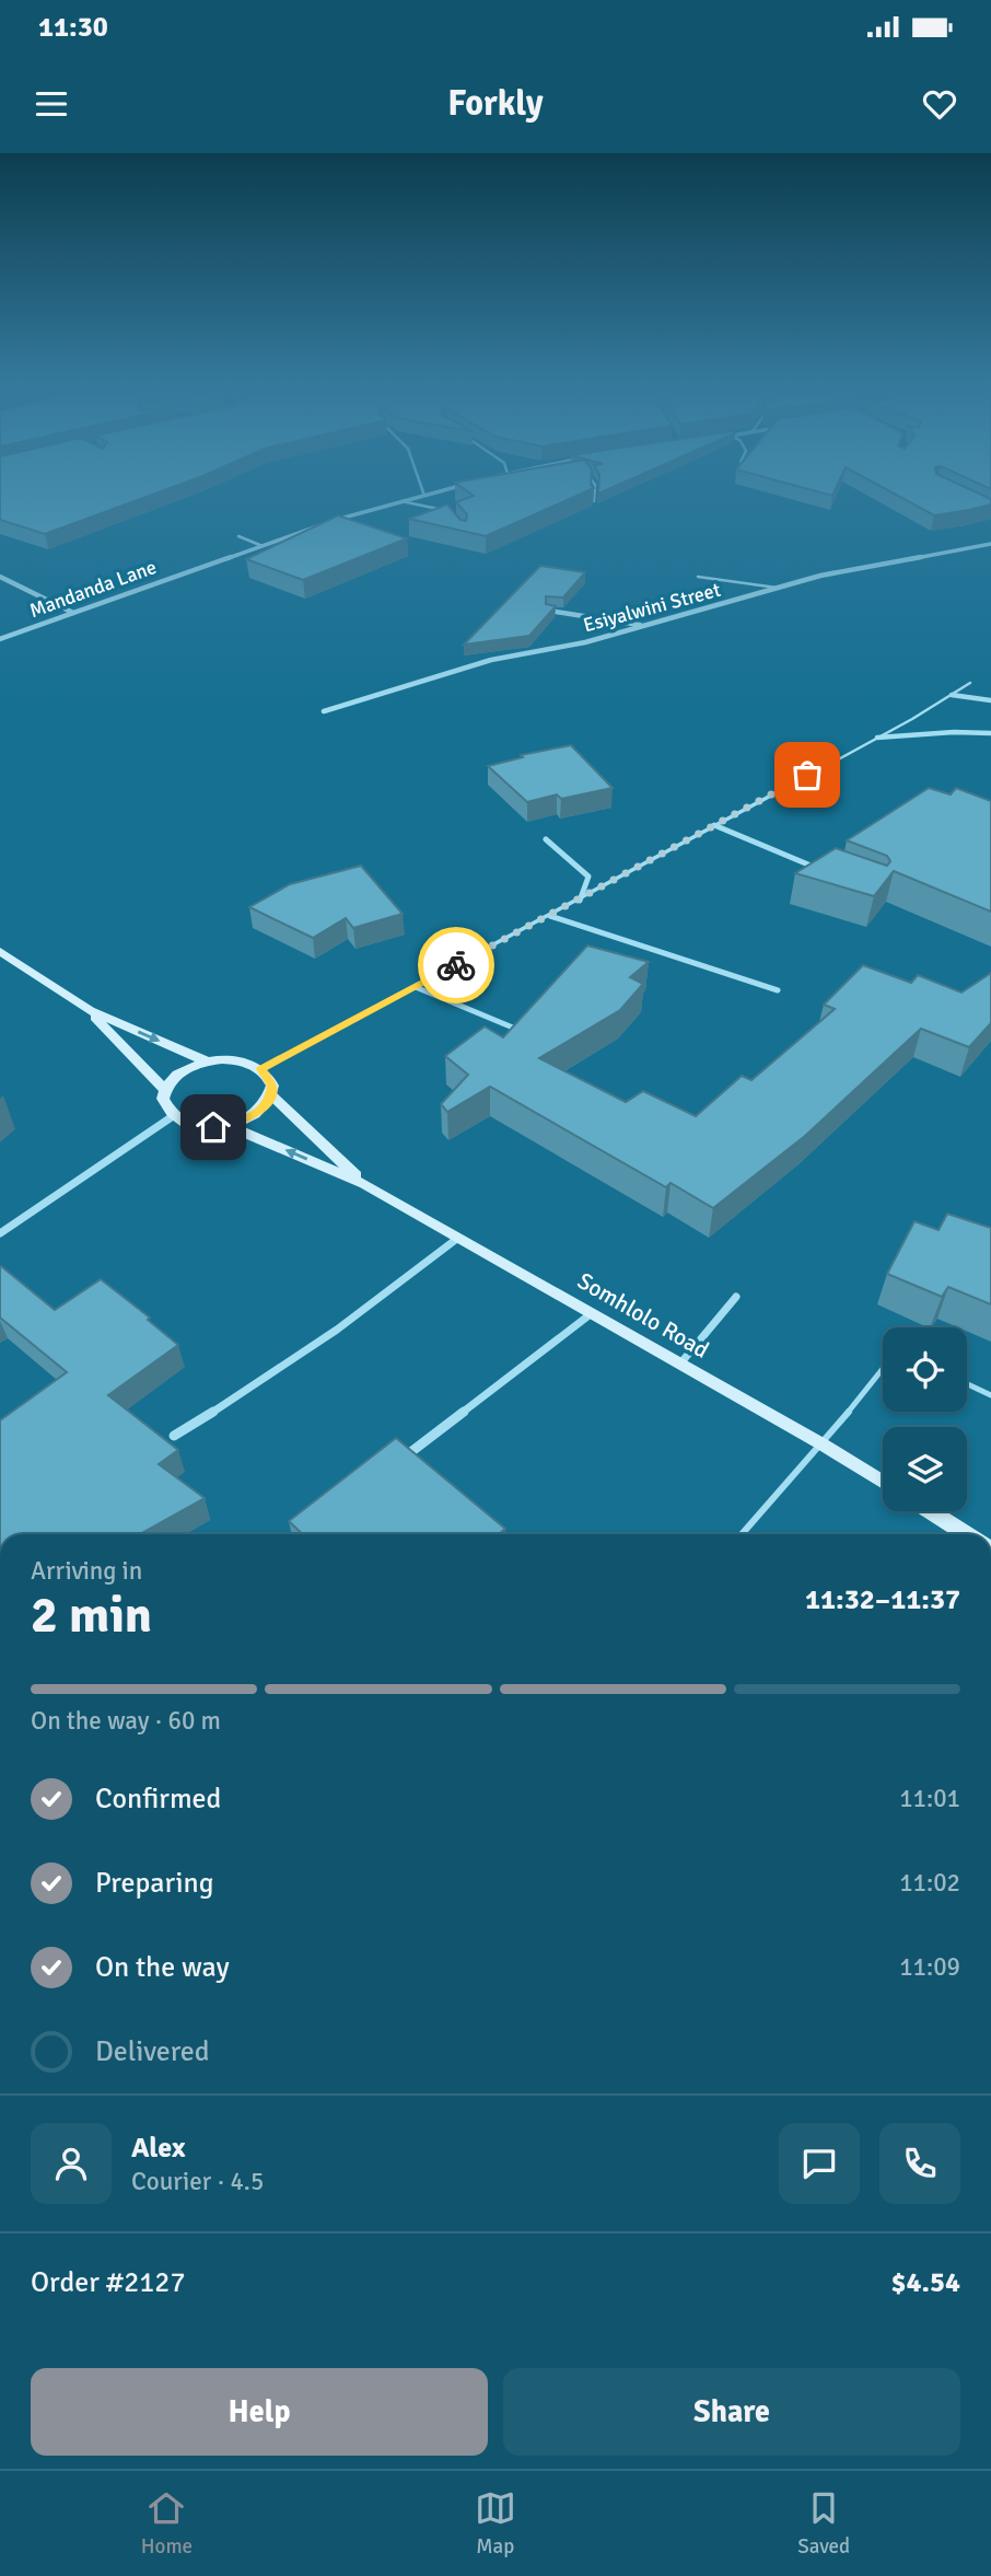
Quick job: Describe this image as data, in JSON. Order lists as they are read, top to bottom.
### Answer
{
  "streets": {
    "main road": ["Somhlolo Road"],
    "street": ["Mandanda Lane", "Esiyalwini Street"]
  },
  "page": {
    "status": "11:30",
    "header": "Forkly",
    "heading": ["2 min", "Arriving in", "11:32–11:37"],
    "panel": [
      "Alex",
      "Courier · 4.5",
      "Order #2127",
      "$4.54"
    ],
    "bar": "On the way · 60 m",
    "list": [
      ["Confirmed", "11:01"],
      ["Preparing", "11:02"],
      ["On the way", "11:09"],
      "Delivered"
    ],
    "buttons": ["Help", "Share"],
    "tabs": ["Home", "Map", "Saved"]
  }
}
